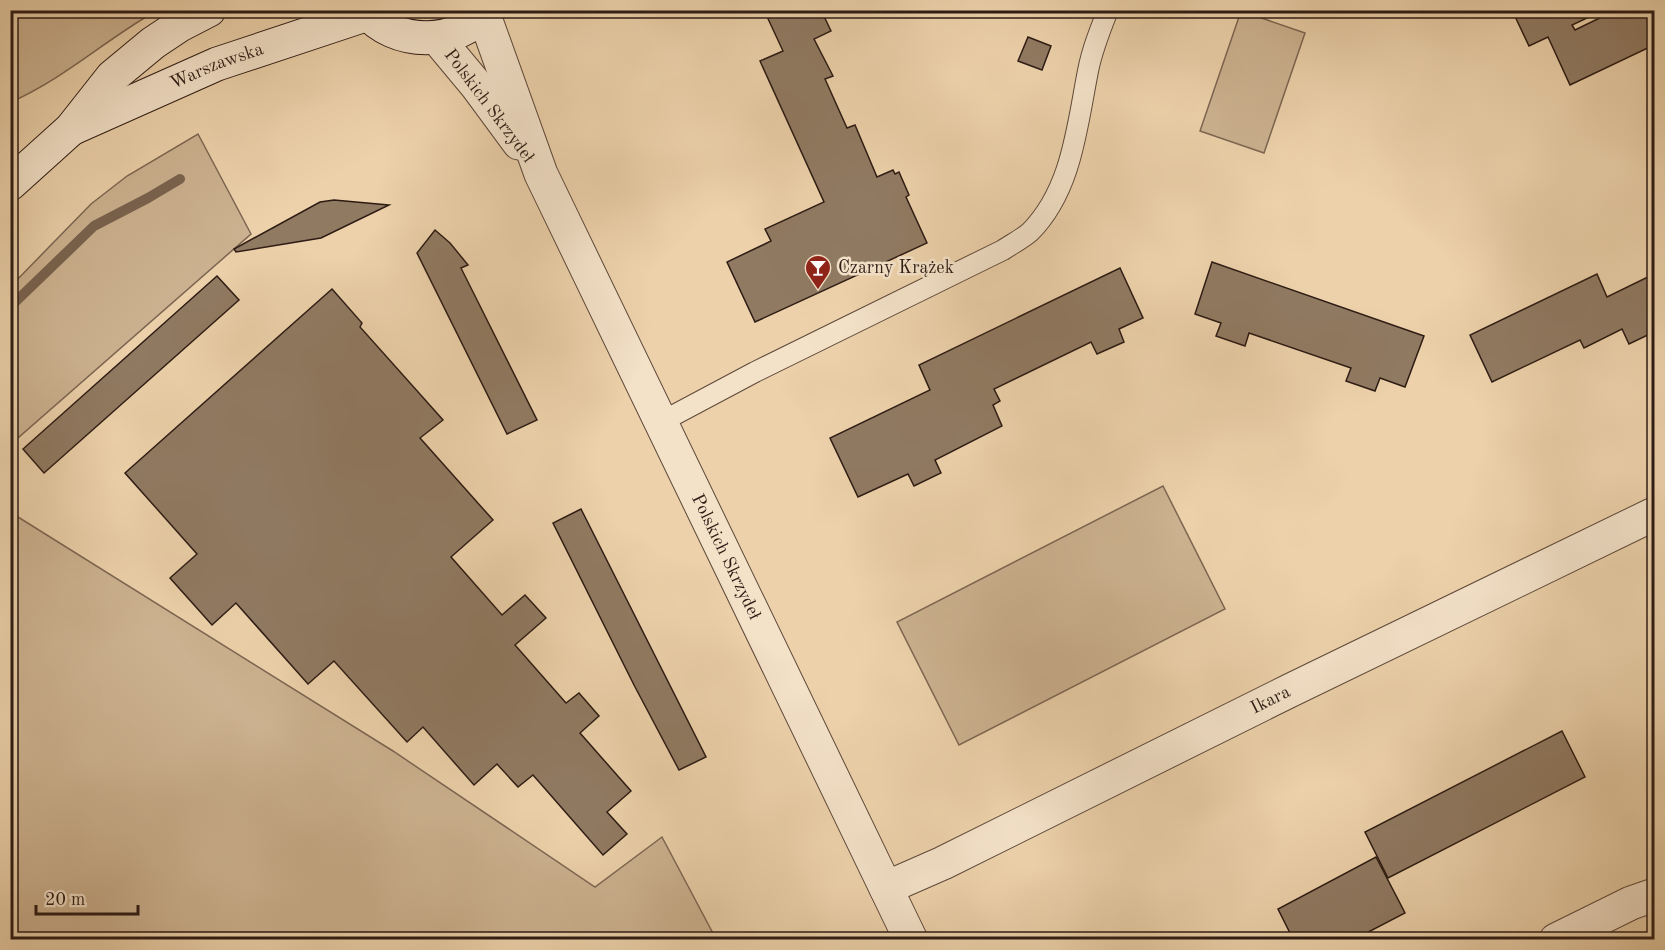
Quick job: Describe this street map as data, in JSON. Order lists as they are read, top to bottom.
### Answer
{
  "streets": {
    "street": ["Warszawska", "Polskich Skrzydeł", "Ikara"]
  },
  "crossings": [
    ["Polskich Skrzydeł", "Ikara"]
  ],
  "places": {
    "bar": ["Czarny Krążek"]
  },
  "scale_bar": "20 m"
}
